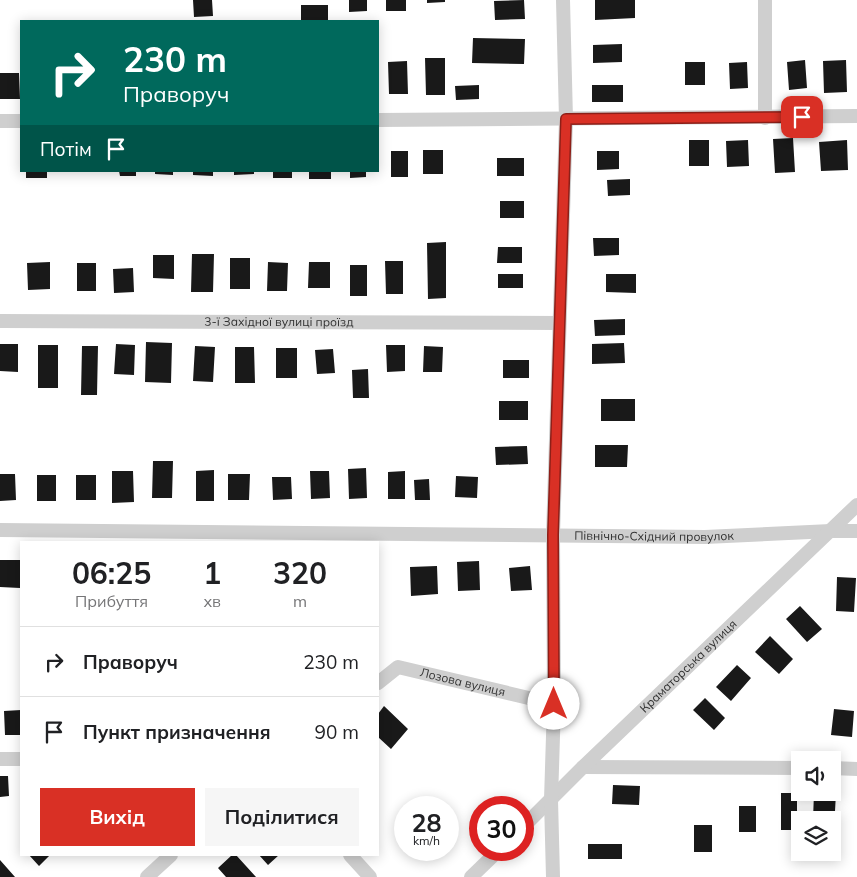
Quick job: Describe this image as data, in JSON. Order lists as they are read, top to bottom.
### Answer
{
  "streets": {
    "street": [
      "3-ї Західної вулиці проїзд",
      "Північно-Східний провулок",
      "Краматорська вулиця",
      "Лозова вулиця"
    ]
  },
  "crossings": [
    ["Північно-Східний провулок", "Краматорська вулиця"]
  ],
  "page": {
    "turn": ["230 m", "Праворуч"],
    "then": "Потім",
    "eta": [
      "06:25",
      "Прибуття",
      "1",
      "хв",
      "320",
      "m"
    ],
    "list": [
      {
        "name": "Праворуч",
        "value": "230 m"
      },
      {
        "name": "Пункт призначення",
        "value": "90 m"
      }
    ],
    "buttons": ["Вихід", "Поділитися"],
    "speed": "28 km/h",
    "limit": "30"
  }
}
